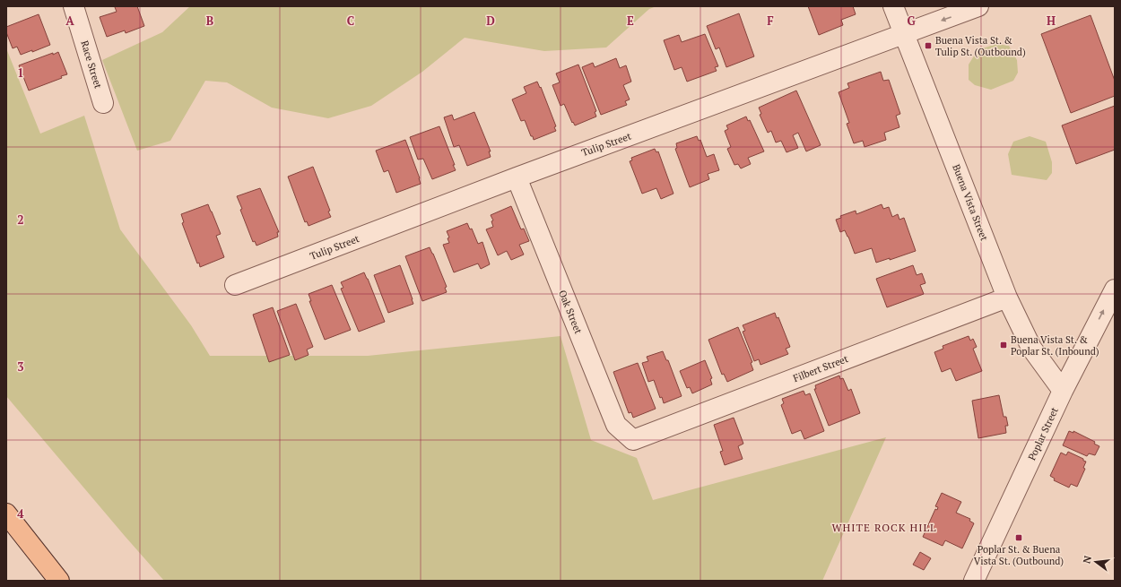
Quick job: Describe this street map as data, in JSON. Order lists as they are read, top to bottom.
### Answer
{
  "streets": {
    "street": [
      "Race Street",
      "Tulip Street",
      "Buena Vista Street",
      "Oak Street",
      "Filbert Street",
      "Poplar Street"
    ]
  },
  "crossings": [
    ["Tulip Street", "Buena Vista Street"],
    ["Tulip Street", "Oak Street"],
    ["Buena Vista Street", "Filbert Street"],
    ["Buena Vista Street", "Poplar Street"],
    ["Oak Street", "Filbert Street"]
  ],
  "one_way": ["Poplar Street"],
  "districts": ["WHITE ROCK HILL"],
  "places": {
    "transit": ["Buena Vista St. & Tulip St. (Outbound)", "Buena Vista St. & Poplar St. (Inbound)", "Poplar St. & Buena Vista St. (Outbound)"]
  },
  "north": "left",
  "grid": {
    "columns": [
      "A",
      "B",
      "C",
      "D",
      "E",
      "F",
      "G",
      "H"
    ],
    "rows": [
      "1",
      "2",
      "3",
      "4"
    ]
  }
}
